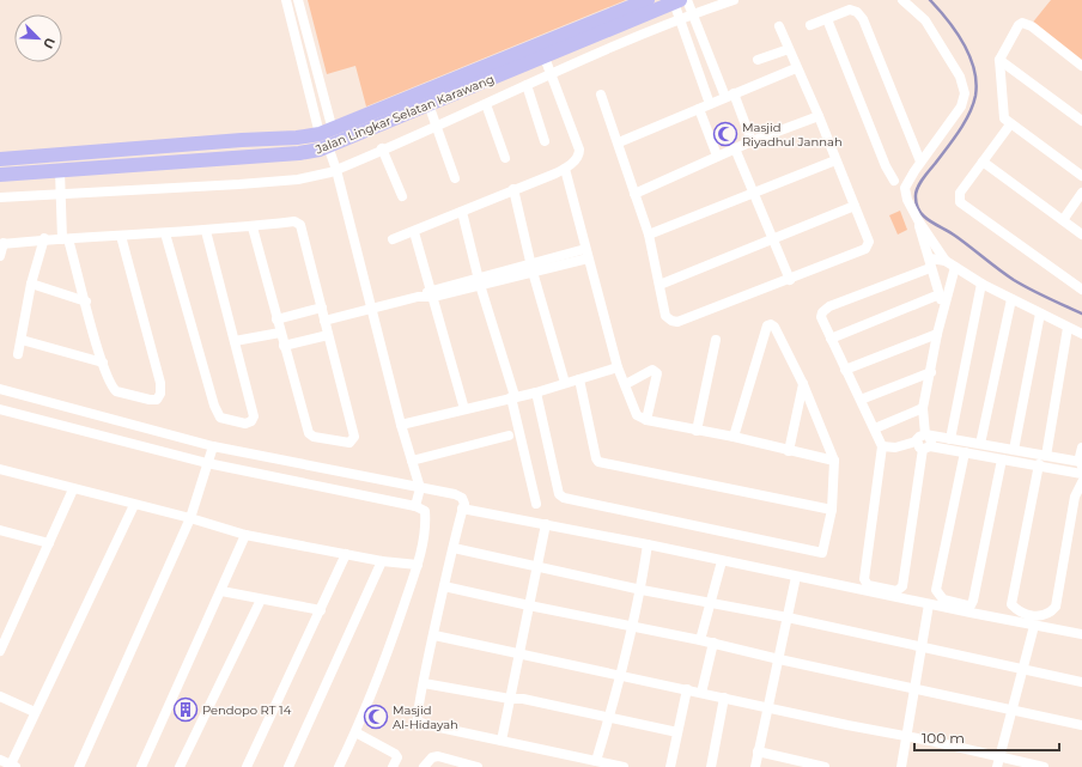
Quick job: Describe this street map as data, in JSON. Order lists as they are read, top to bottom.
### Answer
{
  "streets": {
    "main road": ["Jalan Lingkar Selatan Karawang"]
  },
  "places": {
    "mosque": ["Masjid Riyadhul Jannah", "Masjid Al-Hidayah"],
    "building": ["Pendopo RT 14"]
  },
  "scale_bar": "100 m",
  "north": "bottom right"
}
